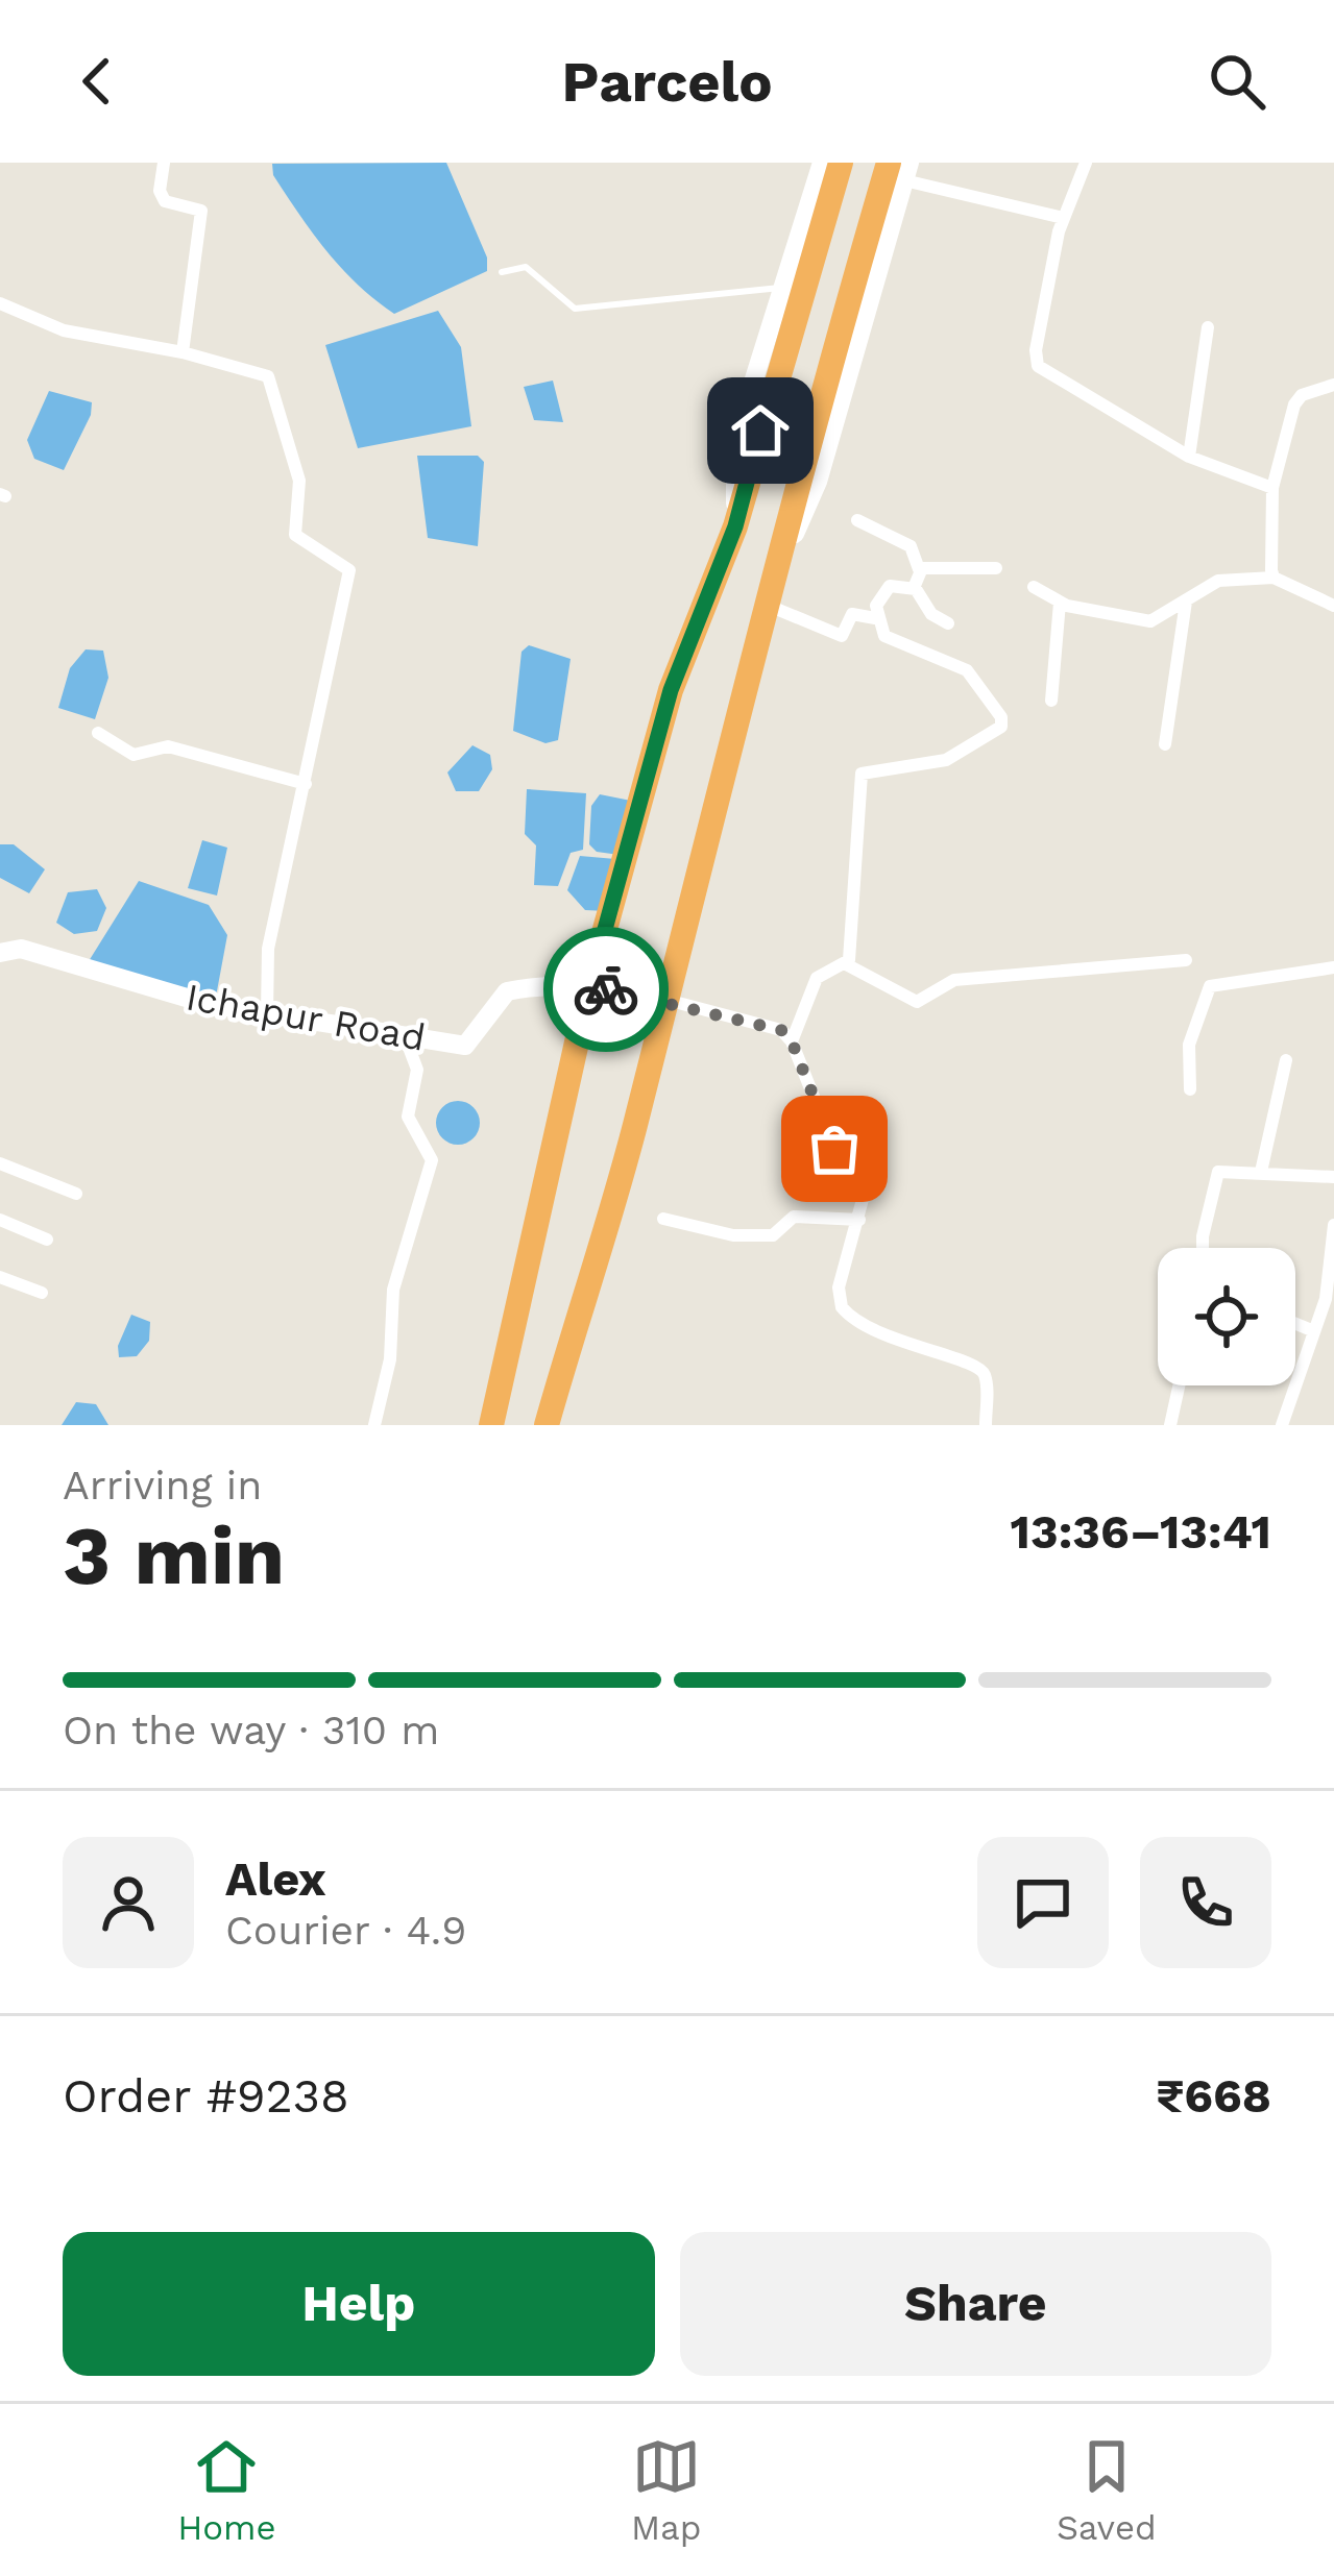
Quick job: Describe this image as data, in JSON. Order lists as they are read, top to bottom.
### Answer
{
  "streets": {
    "street": ["Ichapur Road"]
  },
  "page": {
    "header": "Parcelo",
    "heading": ["3 min", "Arriving in", "13:36–13:41"],
    "panel": [
      "Alex",
      "Courier · 4.9",
      "Order #9238",
      "₹668"
    ],
    "bar": "On the way · 310 m",
    "buttons": ["Help", "Share"],
    "tabs": ["Home", "Map", "Saved"]
  }
}
